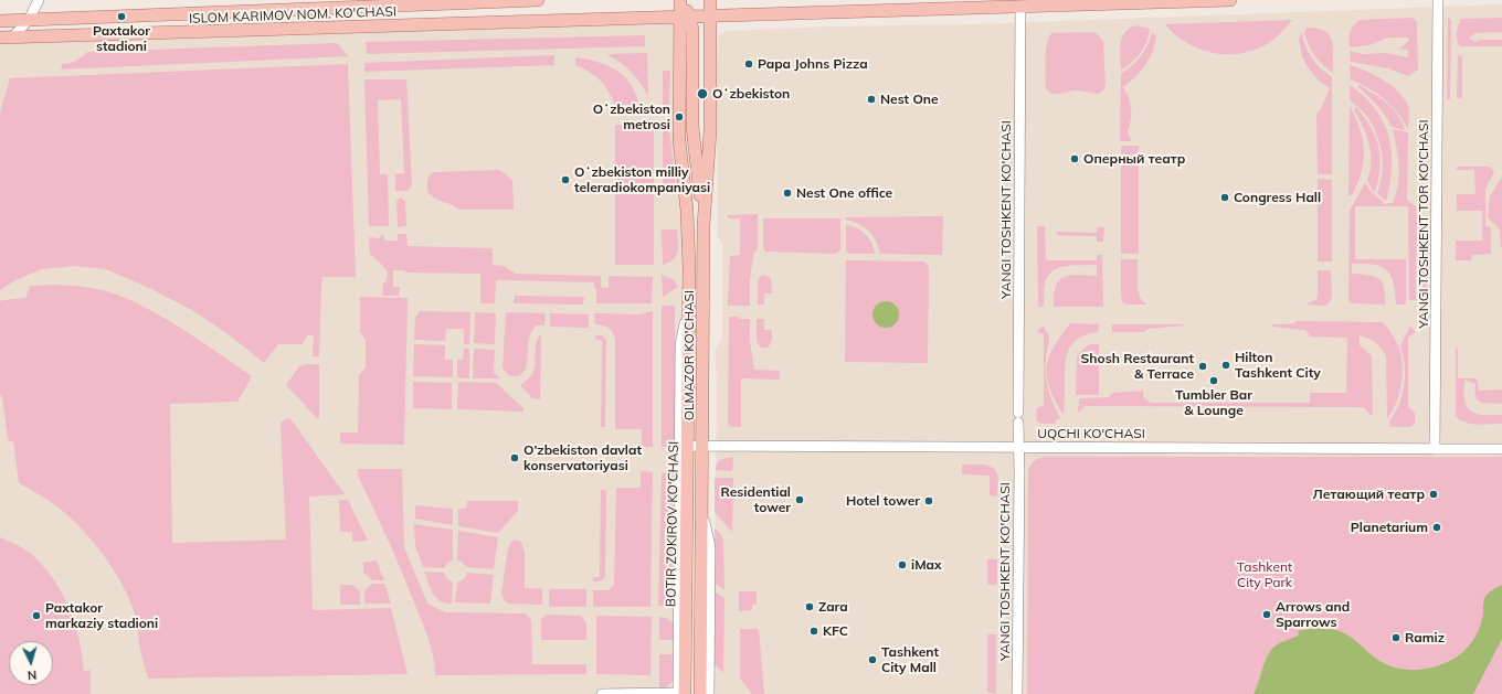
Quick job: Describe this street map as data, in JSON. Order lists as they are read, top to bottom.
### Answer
{
  "streets": {
    "main road": ["ISLOM KARIMOV NOM. KO'CHASI", "OLMAZOR KO'CHASI", "BOTIR ZOKIROV KO'CHASI"],
    "street": ["YANGI TOSHKENT KO'CHASI", "YANGI TOSHKENT TOR KO'CHASI", "UQCHI KO'CHASI"]
  },
  "crossings": [
    ["ISLOM KARIMOV NOM. KO'CHASI", "OLMAZOR KO'CHASI"],
    ["ISLOM KARIMOV NOM. KO'CHASI", "BOTIR ZOKIROV KO'CHASI"],
    ["YANGI TOSHKENT KO'CHASI", "UQCHI KO'CHASI"],
    ["YANGI TOSHKENT TOR KO'CHASI", "UQCHI KO'CHASI"],
    ["OLMAZOR KO'CHASI", "UQCHI KO'CHASI"],
    ["UQCHI KO'CHASI", "BOTIR ZOKIROV KO'CHASI"]
  ],
  "parks": ["Tashkent City Park"],
  "places": [
    "Paxtakor stadioni",
    "Papa Johns Pizza",
    "Oʻzbekiston",
    "Nest One",
    "Oʻzbekiston metrosi",
    "Оперный театр",
    "Oʻzbekiston milliy teleradiokompaniyasi",
    "Nest One office",
    "Congress Hall",
    "Hilton Tashkent City",
    "Shosh Restaurant & Terrace",
    "Tumbler Bar & Lounge",
    "O’zbekiston davlat konservatoriyasi",
    "Летающий театр",
    "Residential tower",
    "Hotel tower",
    "Planetarium",
    "iMax",
    "Zara",
    "Arrows and Sparrows",
    "Paxtakor markaziy stadioni",
    "KFC",
    "Ramiz",
    "Tashkent City Mall"
  ],
  "north": "bottom"
}
